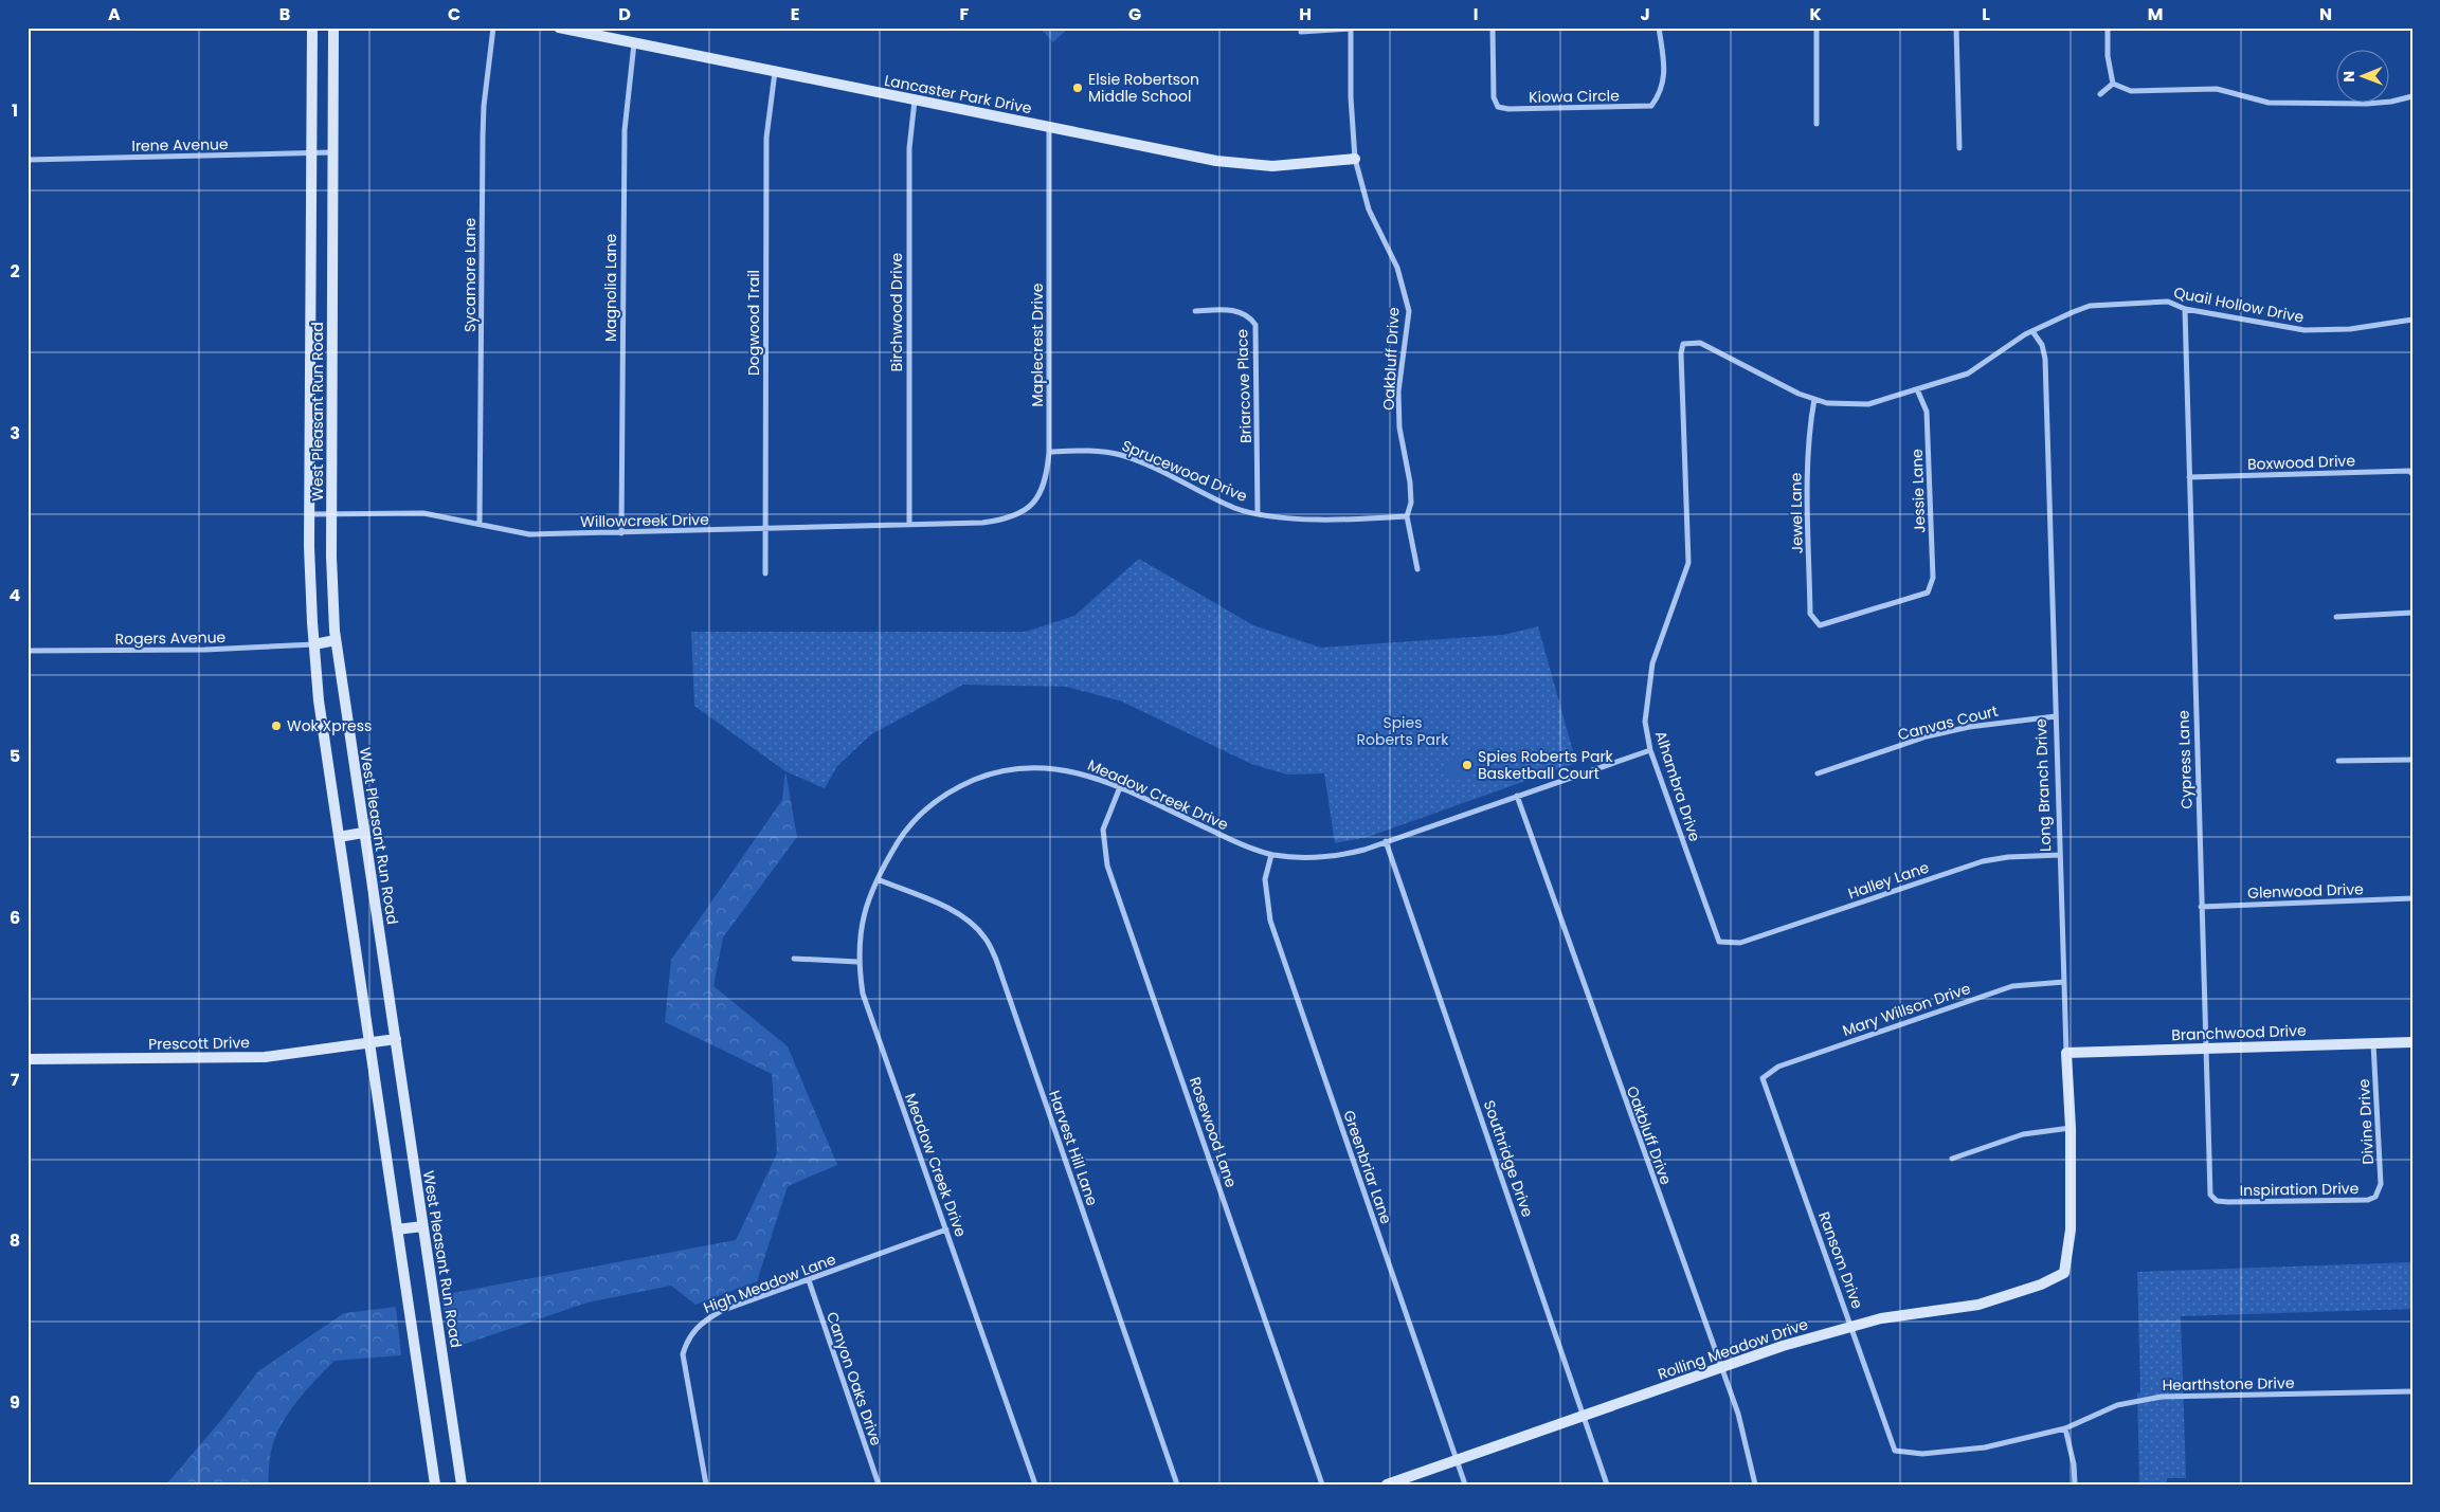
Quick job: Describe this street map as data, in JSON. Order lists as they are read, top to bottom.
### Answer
{
  "streets": {
    "main road": [
      "Lancaster Park Drive",
      "West Pleasant Run Road",
      "Long Branch Drive",
      "Branchwood Drive",
      "Prescott Drive",
      "Rolling Meadow Drive"
    ],
    "street": [
      "Kiowa Circle",
      "Irene Avenue",
      "Sycamore Lane",
      "Magnolia Lane",
      "Quail Hollow Drive",
      "Birchwood Drive",
      "Dogwood Trail",
      "Maplecrest Drive",
      "Oakbluff Drive",
      "Briarcove Place",
      "Boxwood Drive",
      "Sprucewood Drive",
      "Jessie Lane",
      "Jewel Lane",
      "Willowcreek Drive",
      "Rogers Avenue",
      "Canvas Court",
      "Cypress Lane",
      "Alhambra Drive",
      "Meadow Creek Drive",
      "Halley Lane",
      "Glenwood Drive",
      "Mary Willson Drive",
      "Divine Drive",
      "Rosewood Lane",
      "Harvest Hill Lane",
      "Southridge Drive",
      "Greenbriar Lane",
      "Inspiration Drive",
      "Ransom Drive",
      "High Meadow Lane",
      "Canyon Oaks Drive",
      "Hearthstone Drive"
    ]
  },
  "crossings": [
    ["Lancaster Park Drive", "Magnolia Lane"],
    ["Lancaster Park Drive", "Birchwood Drive"],
    ["Lancaster Park Drive", "Dogwood Trail"],
    ["Lancaster Park Drive", "Maplecrest Drive"],
    ["Lancaster Park Drive", "Oakbluff Drive"],
    ["Irene Avenue", "West Pleasant Run Road"],
    ["Sycamore Lane", "Willowcreek Drive"],
    ["Magnolia Lane", "Willowcreek Drive"],
    ["Quail Hollow Drive", "Jessie Lane"],
    ["Quail Hollow Drive", "Jewel Lane"],
    ["Quail Hollow Drive", "Cypress Lane"],
    ["Quail Hollow Drive", "Long Branch Drive"],
    ["Quail Hollow Drive", "Alhambra Drive"],
    ["Birchwood Drive", "Willowcreek Drive"],
    ["Dogwood Trail", "Willowcreek Drive"],
    ["Maplecrest Drive", "Sprucewood Drive"],
    ["Maplecrest Drive", "Willowcreek Drive"],
    ["Oakbluff Drive", "Sprucewood Drive"],
    ["Oakbluff Drive", "Meadow Creek Drive"],
    ["Oakbluff Drive", "Rolling Meadow Drive"],
    ["Briarcove Place", "Sprucewood Drive"],
    ["West Pleasant Run Road", "Willowcreek Drive"],
    ["West Pleasant Run Road", "Rogers Avenue"],
    ["West Pleasant Run Road", "Prescott Drive"],
    ["Boxwood Drive", "Cypress Lane"],
    ["Jessie Lane", "Jewel Lane"],
    ["Canvas Court", "Long Branch Drive"],
    ["Cypress Lane", "Glenwood Drive"],
    ["Cypress Lane", "Branchwood Drive"],
    ["Cypress Lane", "Inspiration Drive"],
    ["Long Branch Drive", "Halley Lane"],
    ["Long Branch Drive", "Mary Willson Drive"],
    ["Long Branch Drive", "Branchwood Drive"],
    ["Long Branch Drive", "Rolling Meadow Drive"],
    ["Alhambra Drive", "Meadow Creek Drive"],
    ["Alhambra Drive", "Halley Lane"],
    ["Meadow Creek Drive", "Rosewood Lane"],
    ["Meadow Creek Drive", "Harvest Hill Lane"],
    ["Meadow Creek Drive", "Southridge Drive"],
    ["Meadow Creek Drive", "Greenbriar Lane"],
    ["Meadow Creek Drive", "High Meadow Lane"],
    ["Mary Willson Drive", "Ransom Drive"],
    ["Branchwood Drive", "Divine Drive"],
    ["Divine Drive", "Inspiration Drive"],
    ["Southridge Drive", "Rolling Meadow Drive"],
    ["Greenbriar Lane", "Rolling Meadow Drive"],
    ["Ransom Drive", "Rolling Meadow Drive"],
    ["Ransom Drive", "Hearthstone Drive"],
    ["High Meadow Lane", "Canyon Oaks Drive"]
  ],
  "parks": ["Spies Roberts Park"],
  "places": ["Elsie Robertson Middle School", "Wok Xpress", "Spies Roberts Park Basketball Court"],
  "north": "left",
  "grid": {
    "columns": [
      "A",
      "B",
      "C",
      "D",
      "E",
      "F",
      "G",
      "H",
      "I",
      "J",
      "K",
      "L",
      "M",
      "N"
    ],
    "rows": [
      "1",
      "2",
      "3",
      "4",
      "5",
      "6",
      "7",
      "8",
      "9"
    ]
  }
}
